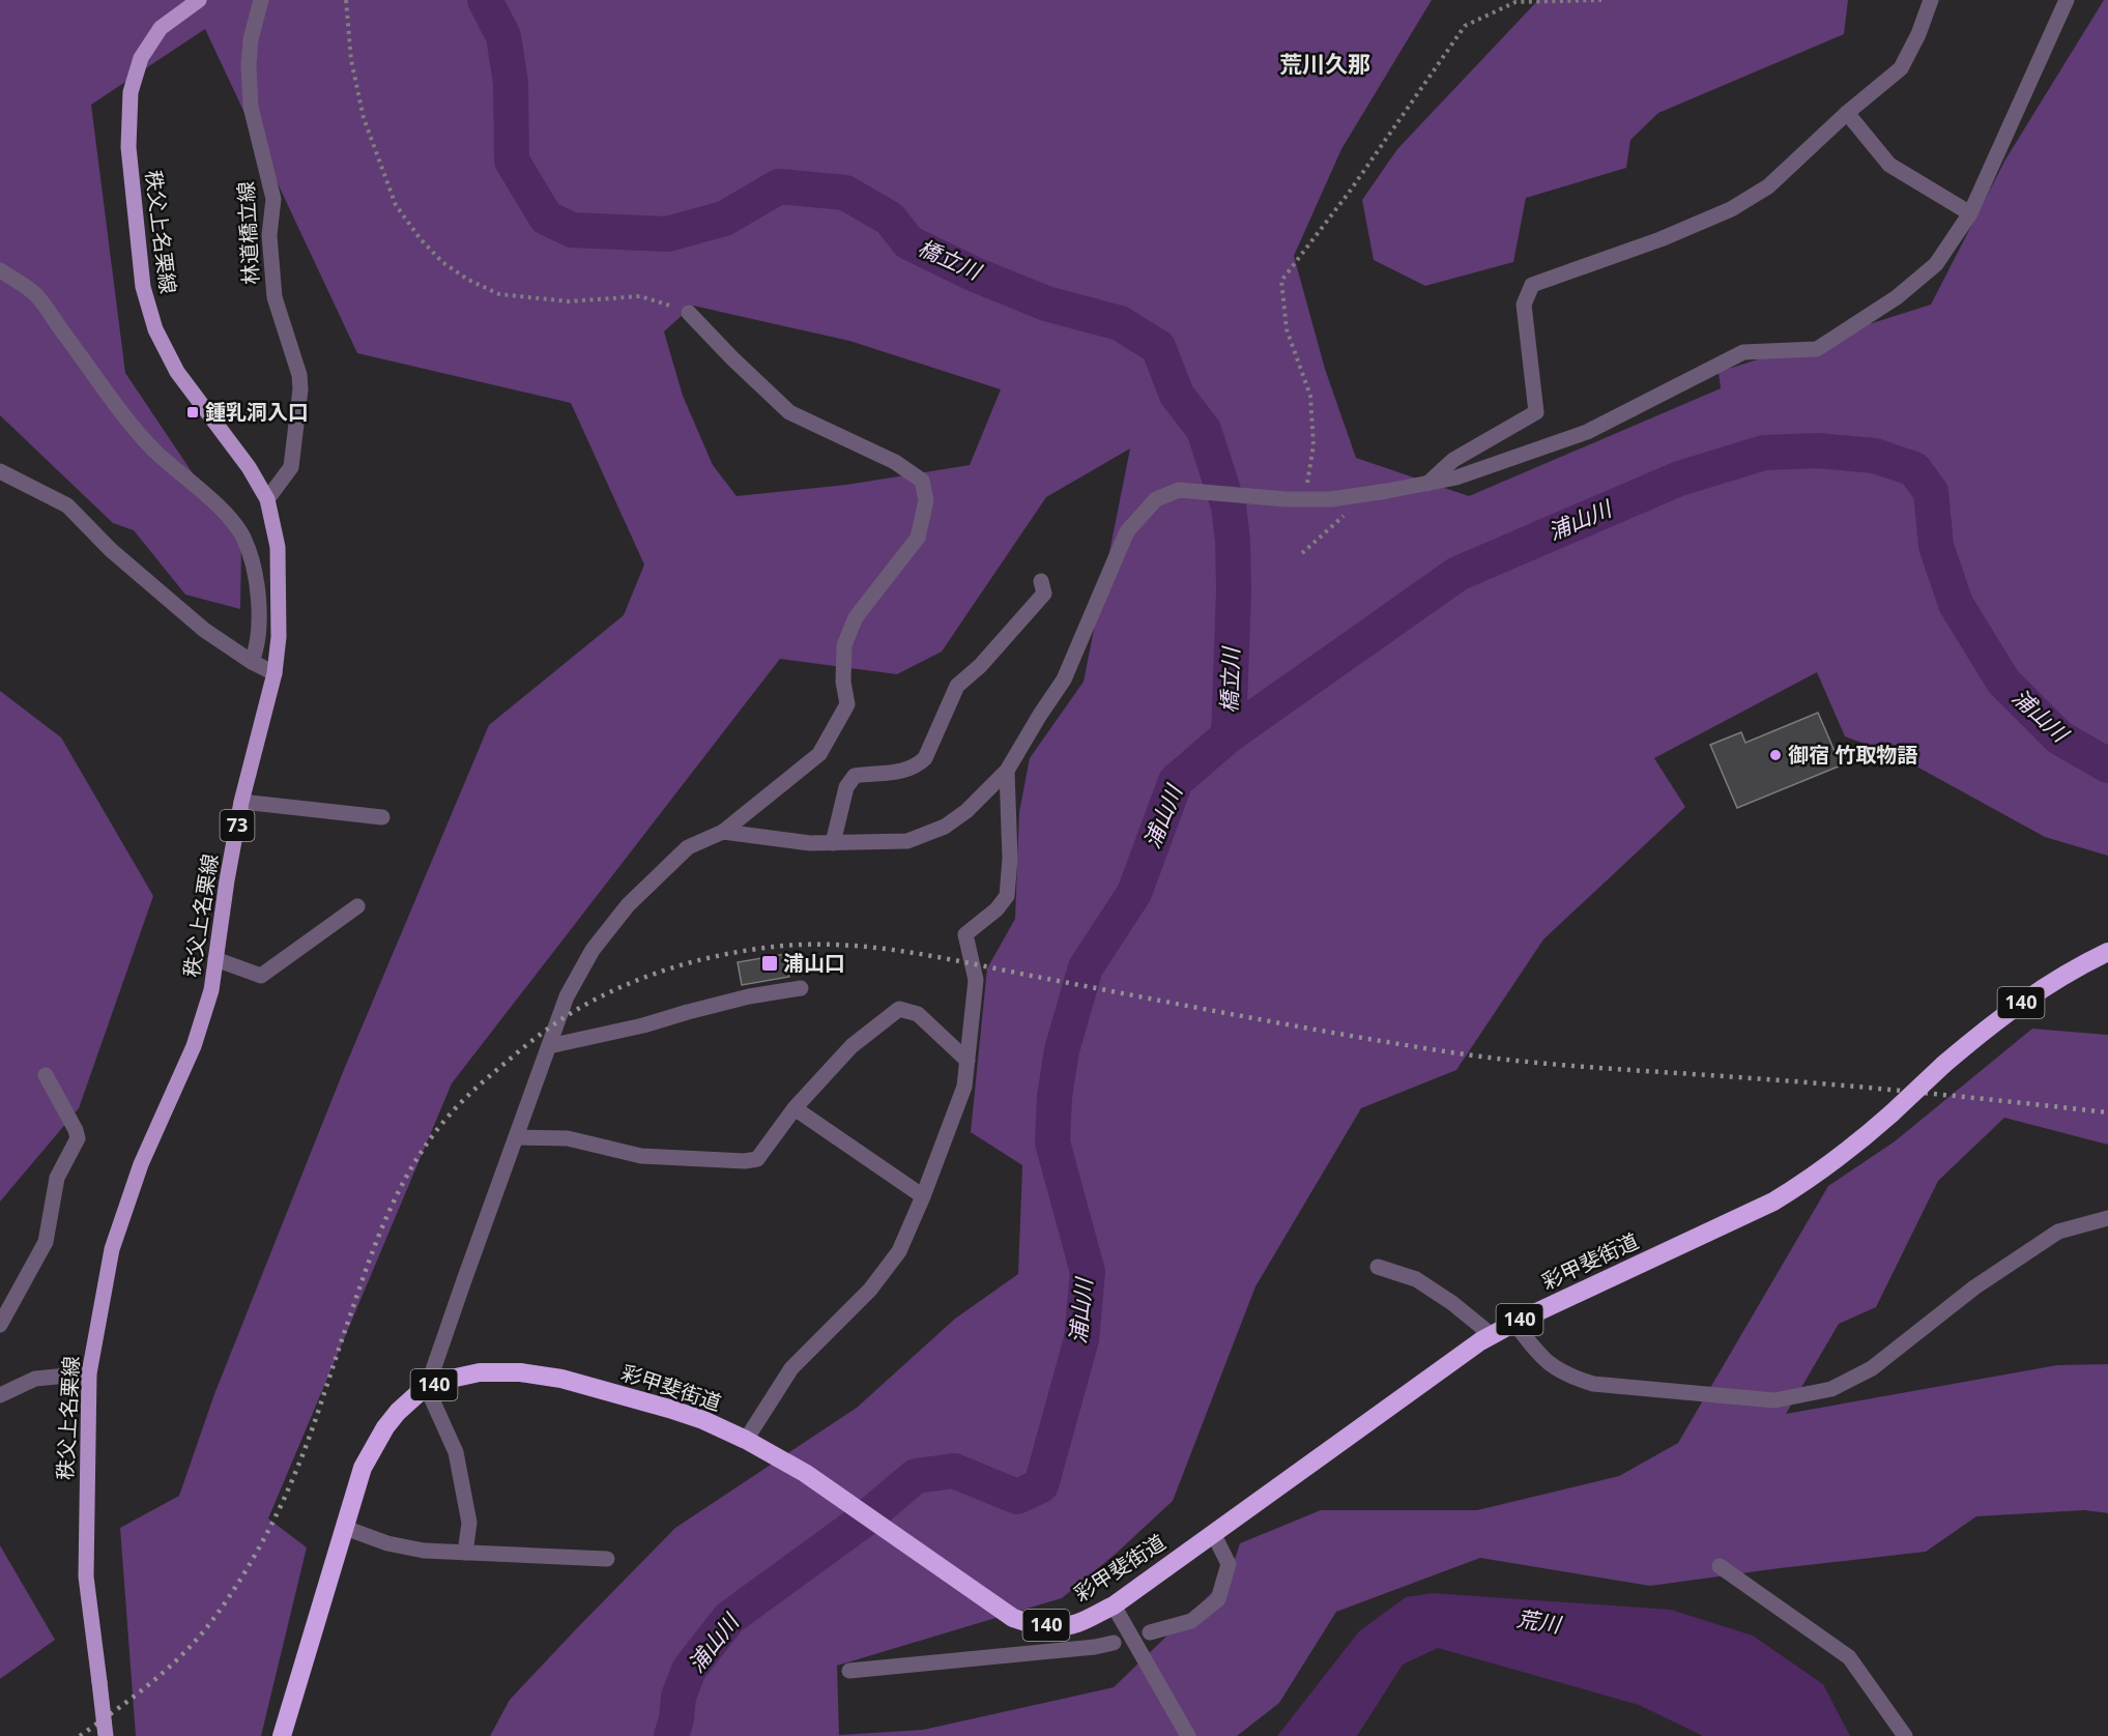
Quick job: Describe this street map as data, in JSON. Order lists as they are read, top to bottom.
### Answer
{
  "streets": {
    "highway": ["140", "彩甲斐街道"],
    "main road": ["秩父上名栗線", "73"],
    "street": ["林道橋立線"]
  },
  "crossings": [
    ["秩父上名栗線", "林道橋立線"]
  ],
  "districts": ["荒川久那"],
  "water": ["橋立川", "浦山川", "荒川"],
  "places": {
    "transit": ["鍾乳洞入口", "浦山口"],
    "other": ["御宿 竹取物語"]
  }
}
